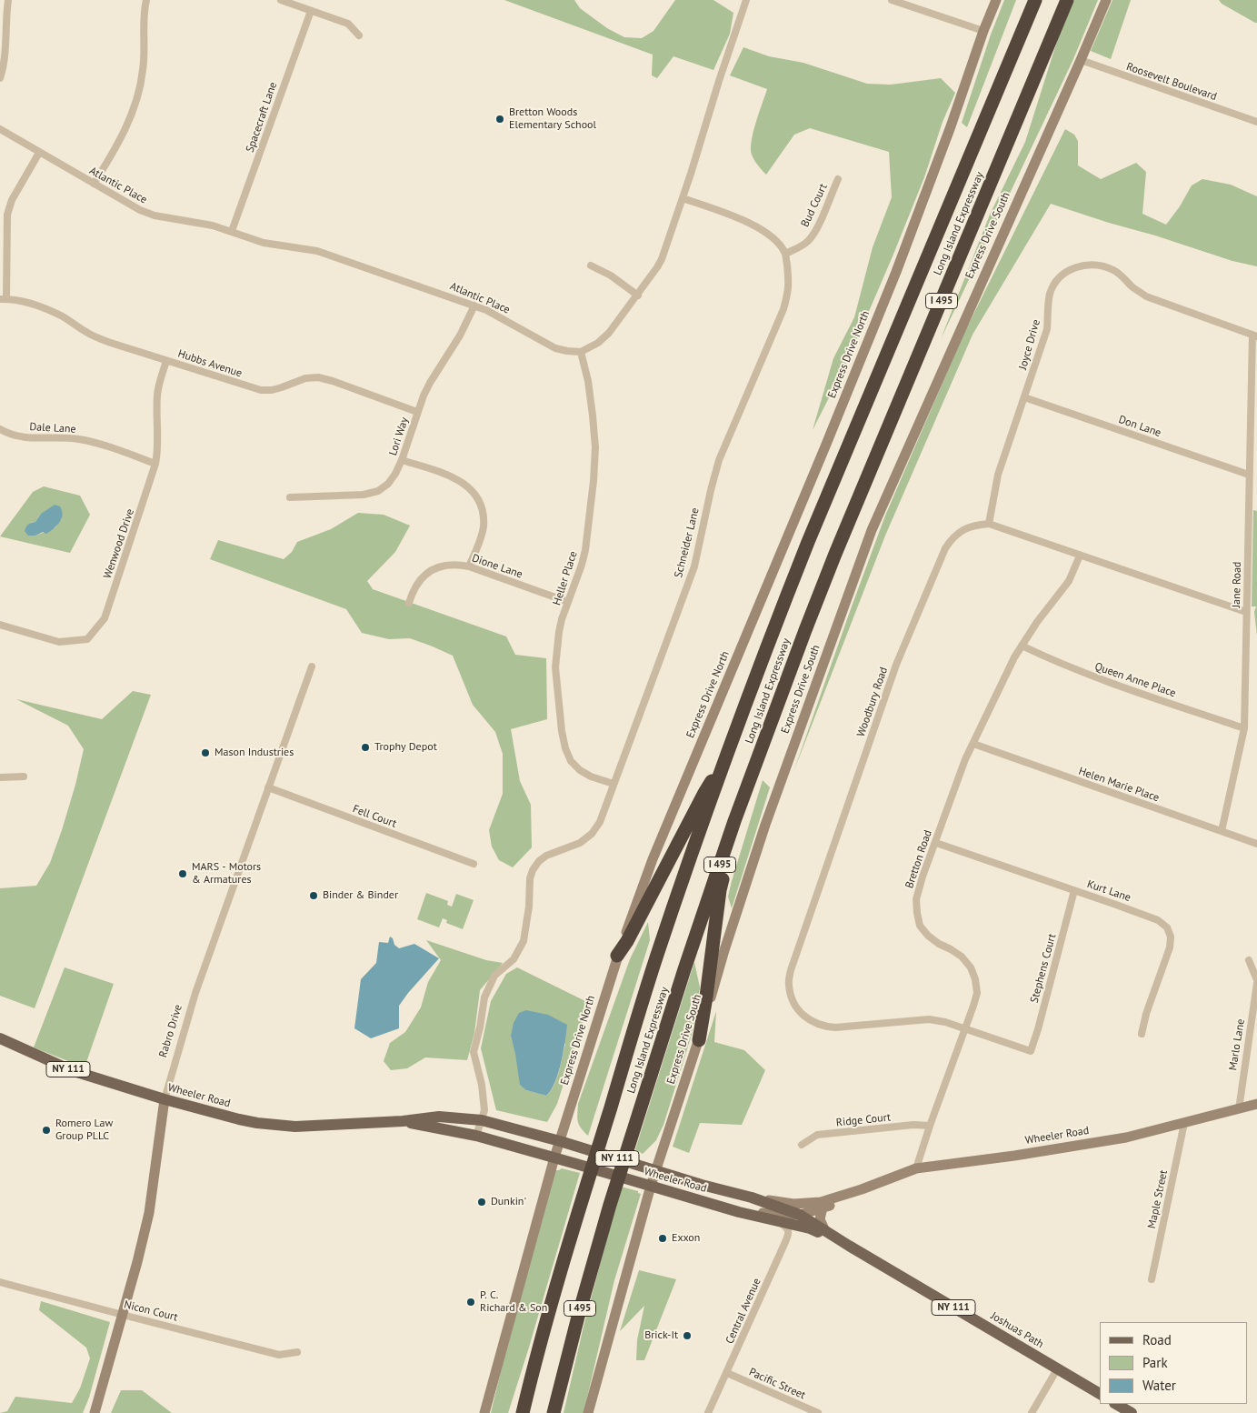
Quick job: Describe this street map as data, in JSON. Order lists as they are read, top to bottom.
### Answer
{
  "streets": {
    "highway": ["Long Island Expressway", "I 495"],
    "main road": [
      "Express Drive South",
      "Express Drive North",
      "Rabro Drive",
      "NY 111",
      "Wheeler Road",
      "Joshuas Path"
    ],
    "street": [
      "Roosevelt Boulevard",
      "Spacecraft Lane",
      "Atlantic Place",
      "Bud Court",
      "Joyce Drive",
      "Hubbs Avenue",
      "Don Lane",
      "Dale Lane",
      "Lori Way",
      "Schneider Lane",
      "Wenwood Drive",
      "Dione Lane",
      "Heller Place",
      "Jane Road",
      "Queen Anne Place",
      "Woodbury Road",
      "Helen Marie Place",
      "Fell Court",
      "Bretton Road",
      "Kurt Lane",
      "Stephens Court",
      "Marlo Lane",
      "Ridge Court",
      "Maple Street",
      "Nicon Court",
      "Central Avenue",
      "Pacific Street"
    ]
  },
  "crossings": [
    ["Roosevelt Boulevard", "Express Drive South"],
    ["Spacecraft Lane", "Atlantic Place"],
    ["Atlantic Place", "Lori Way"],
    ["Atlantic Place", "Heller Place"],
    ["Bud Court", "Schneider Lane"],
    ["Express Drive South", "Wheeler Road"],
    ["Joyce Drive", "Don Lane"],
    ["Joyce Drive", "Jane Road"],
    ["Joyce Drive", "Woodbury Road"],
    ["Express Drive North", "Wheeler Road"],
    ["Hubbs Avenue", "Lori Way"],
    ["Hubbs Avenue", "Wenwood Drive"],
    ["Don Lane", "Jane Road"],
    ["Dale Lane", "Wenwood Drive"],
    ["Schneider Lane", "Heller Place"],
    ["Schneider Lane", "Wheeler Road"],
    ["Dione Lane", "Heller Place"],
    ["Jane Road", "Queen Anne Place"],
    ["Jane Road", "Helen Marie Place"],
    ["Queen Anne Place", "Bretton Road"],
    ["Woodbury Road", "Bretton Road"],
    ["Woodbury Road", "Stephens Court"],
    ["Helen Marie Place", "Bretton Road"],
    ["Fell Court", "Rabro Drive"],
    ["Bretton Road", "Kurt Lane"],
    ["Bretton Road", "Wheeler Road"],
    ["Bretton Road", "Ridge Court"],
    ["Kurt Lane", "Stephens Court"],
    ["Rabro Drive", "Wheeler Road"],
    ["Rabro Drive", "Nicon Court"],
    ["Marlo Lane", "Wheeler Road"],
    ["Wheeler Road", "Maple Street"],
    ["Wheeler Road", "Joshuas Path"],
    ["Central Avenue", "Joshuas Path"],
    ["Central Avenue", "Pacific Street"]
  ],
  "places": [
    "Bretton Woods Elementary School",
    "Trophy Depot",
    "Mason Industries",
    "MARS - Motors & Armatures",
    "Binder & Binder",
    "Romero Law Group PLLC",
    "Dunkin'",
    "Exxon",
    "P. C. Richard & Son",
    "Brick-It"
  ],
  "legend": ["Road", "Park", "Water"]
}
